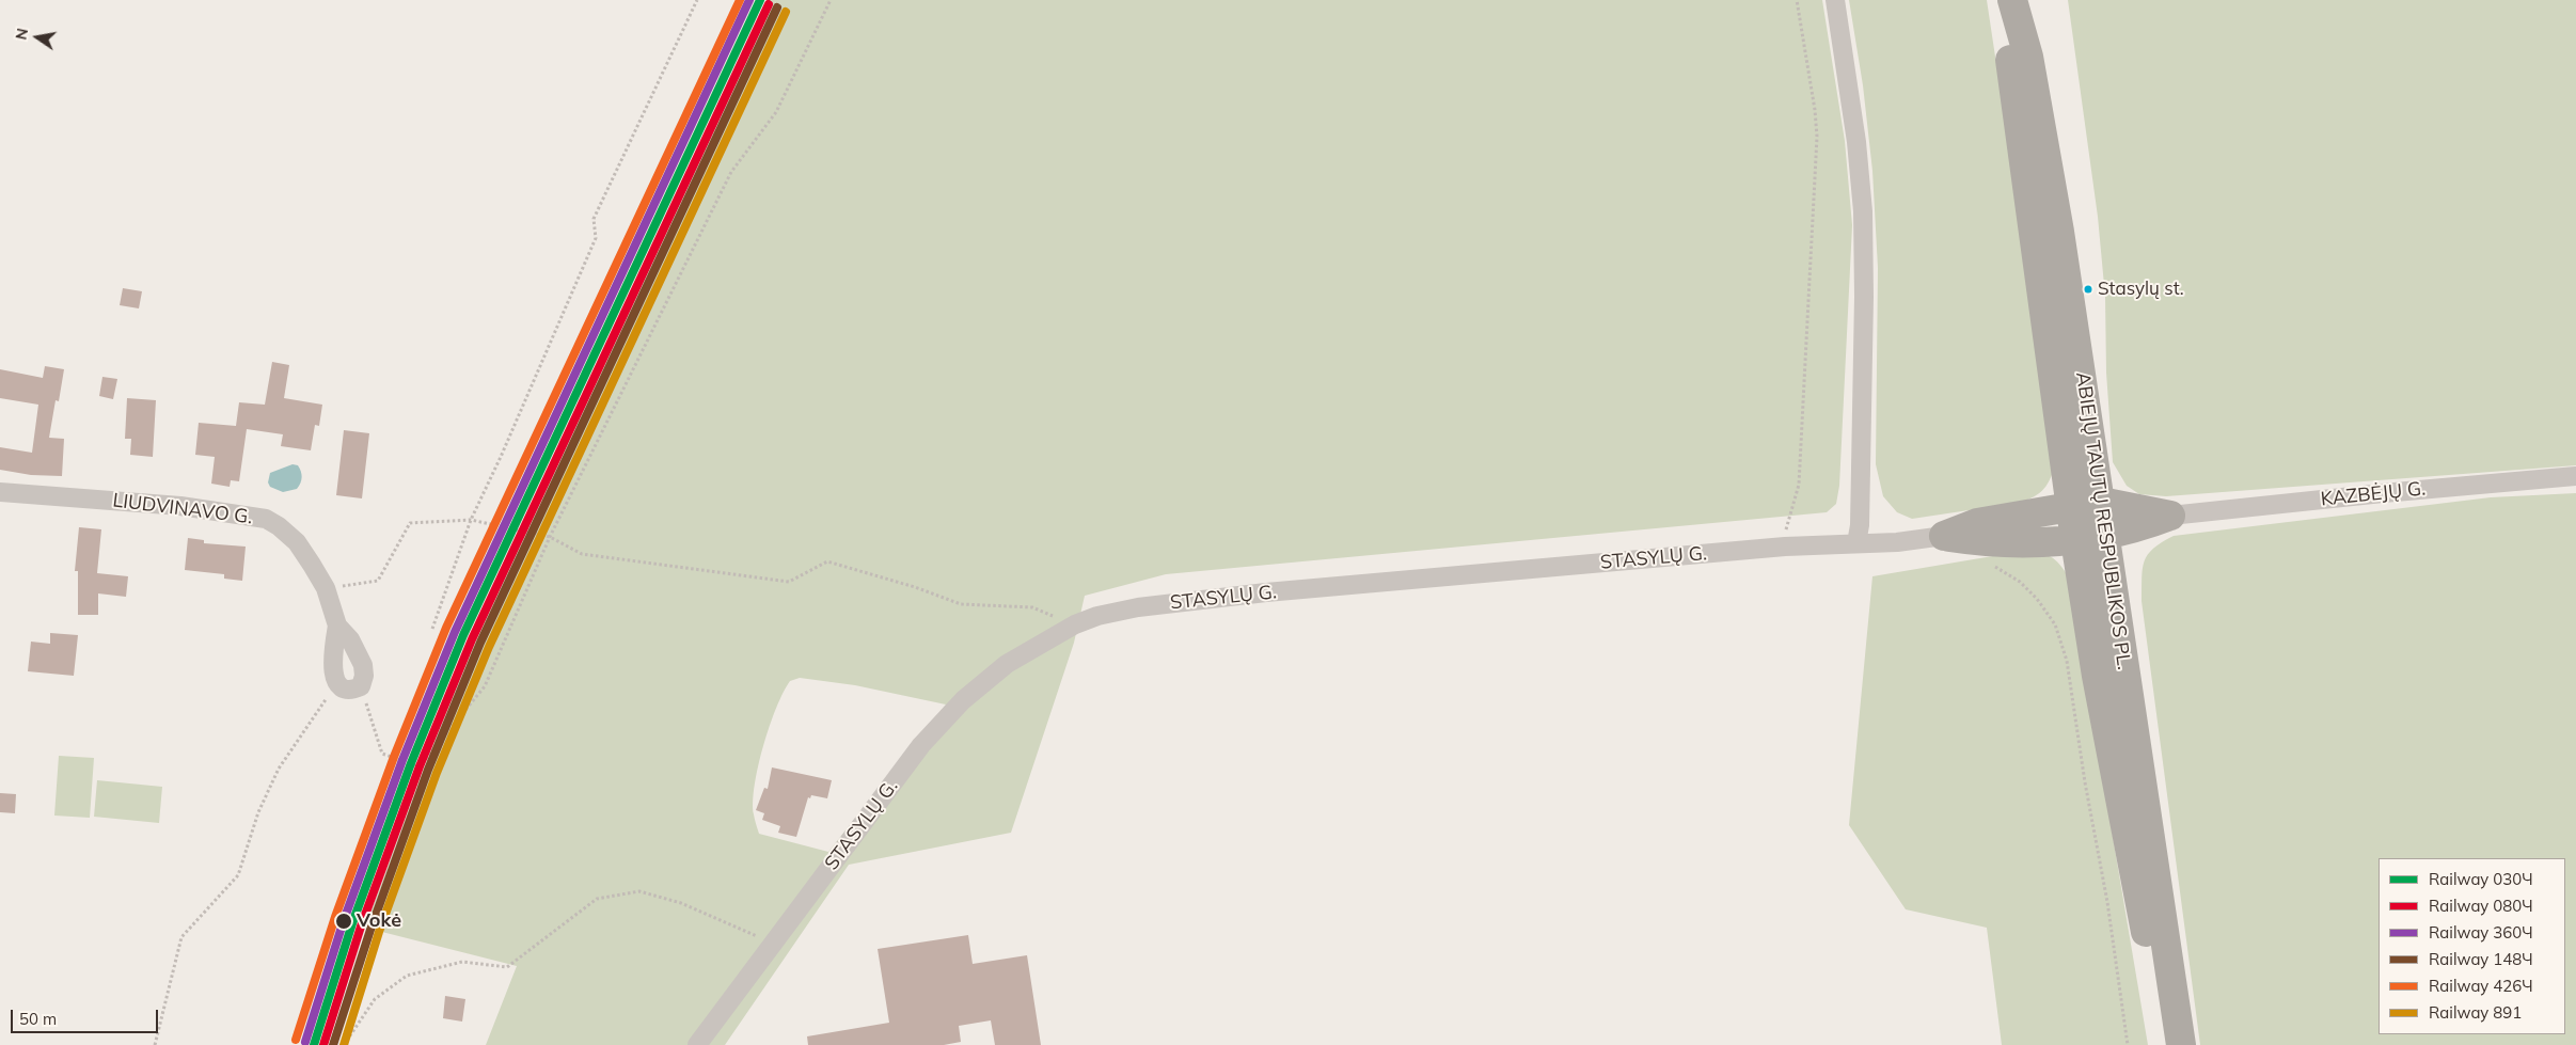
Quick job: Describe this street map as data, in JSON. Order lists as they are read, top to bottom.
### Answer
{
  "streets": {
    "highway": ["ABIEJŲ TAUTŲ RESPUBLIKOS PL."],
    "street": ["KAZBĖJŲ G.", "LIUDVINAVO G.", "STASYLŲ G."]
  },
  "places": ["Stasylų st.", "Vokė"],
  "lines": [
    "rail line 030Ч",
    "rail line 360Ч",
    "rail line 426Ч",
    "rail line 080Ч",
    "rail line 148Ч",
    "rail line 891"
  ],
  "legend": [
    "Railway 030Ч",
    "Railway 080Ч",
    "Railway 360Ч",
    "Railway 148Ч",
    "Railway 426Ч",
    "Railway 891"
  ],
  "scale_bar": "50 m",
  "north": "left"
}
